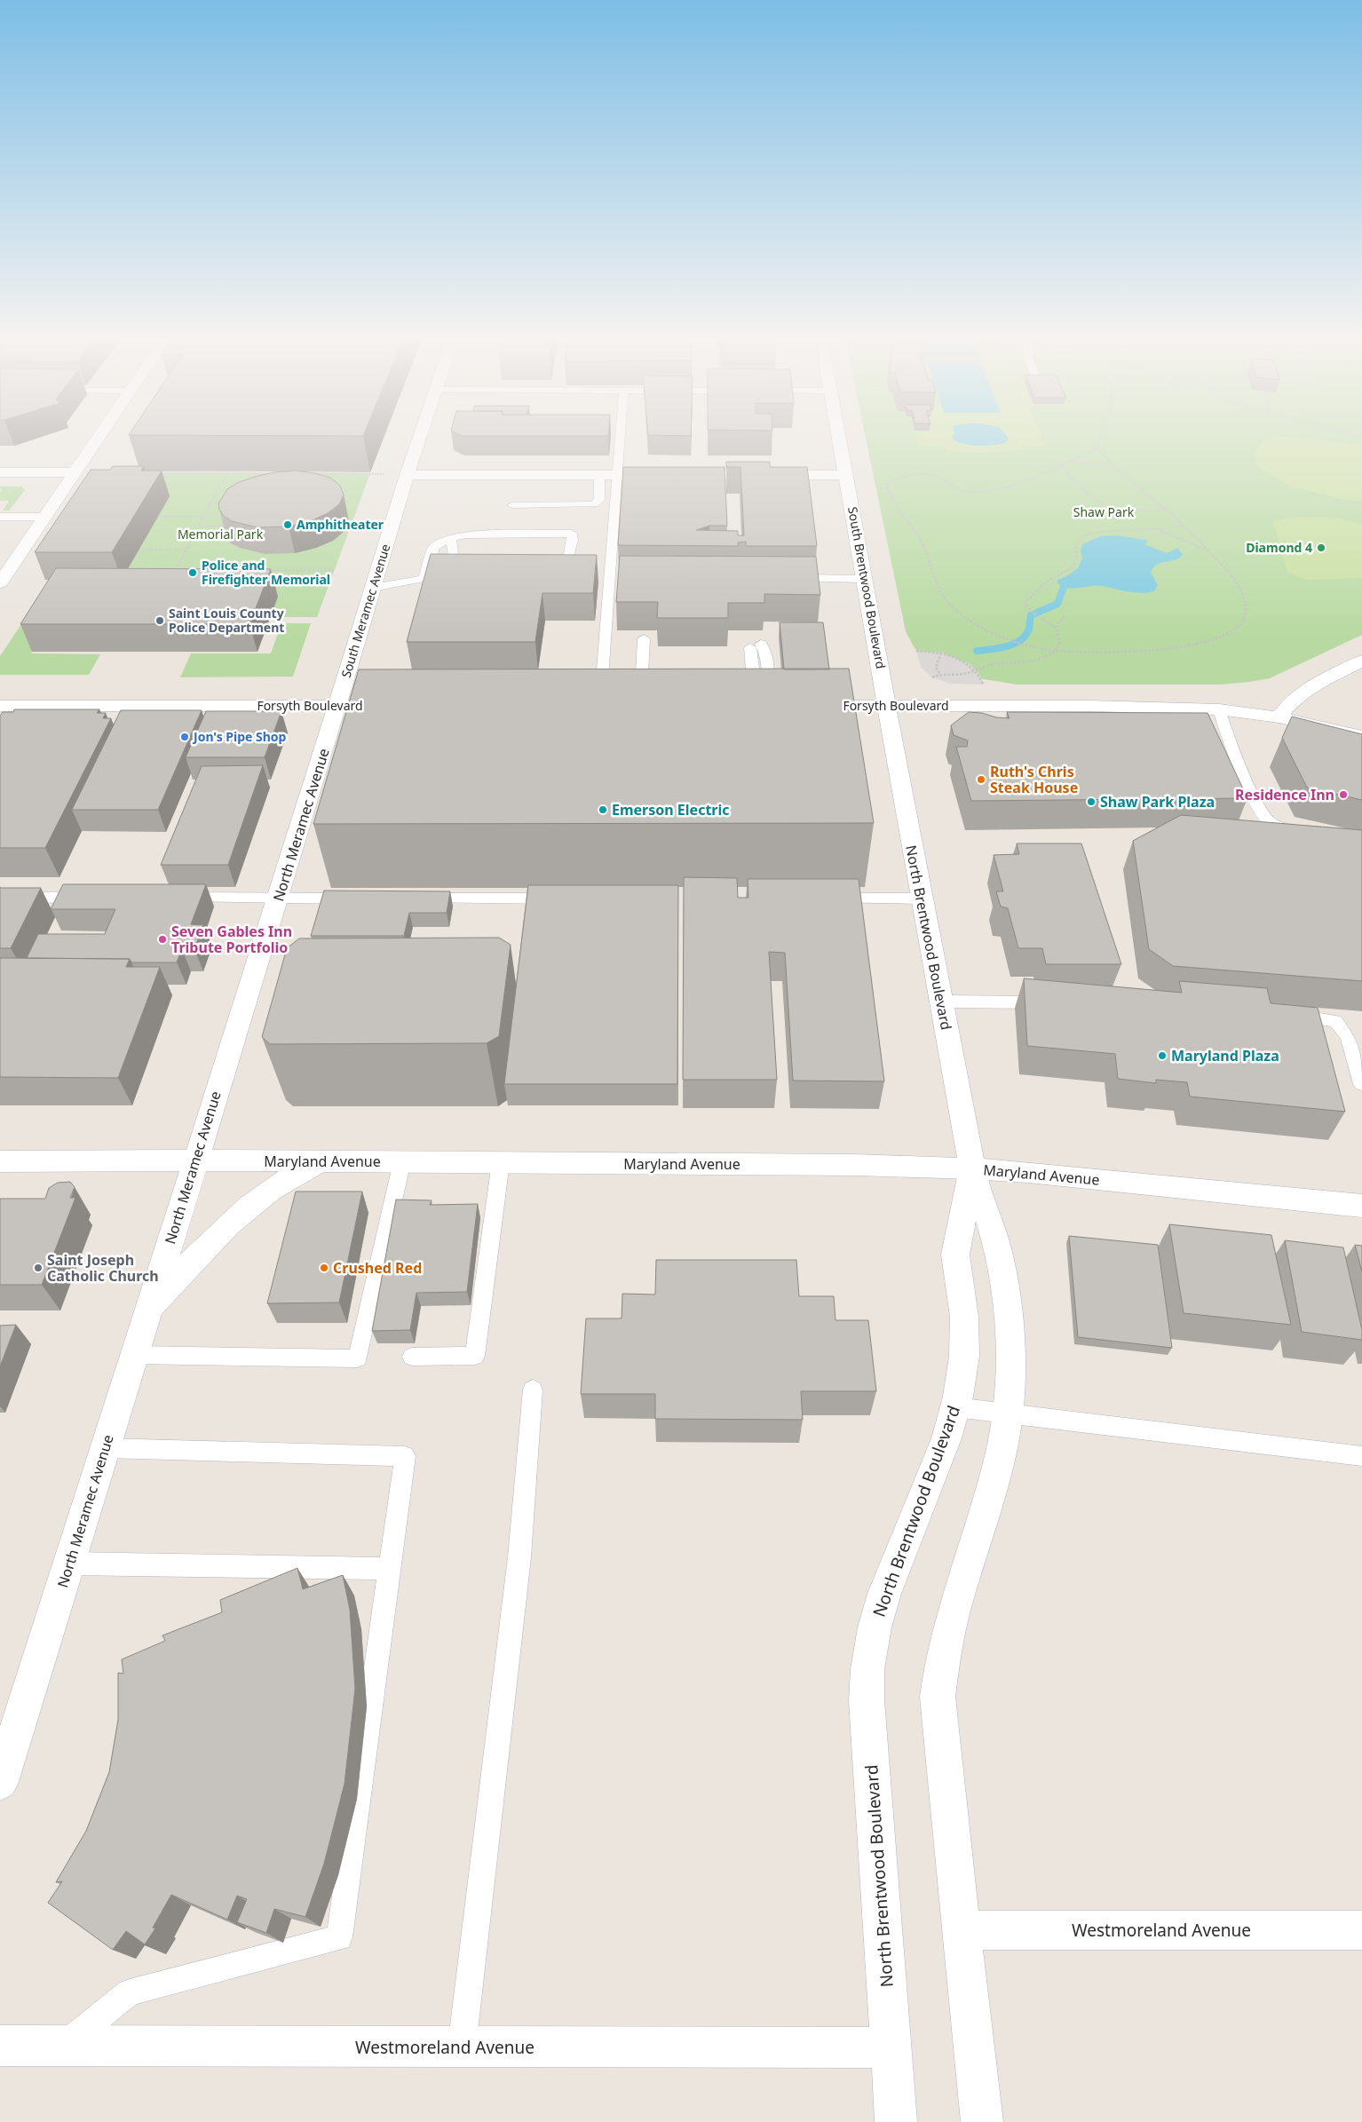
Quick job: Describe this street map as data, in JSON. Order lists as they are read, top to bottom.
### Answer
{
  "streets": {
    "street": [
      "South Brentwood Boulevard",
      "South Meramec Avenue",
      "Forsyth Boulevard",
      "North Meramec Avenue",
      "North Brentwood Boulevard",
      "Maryland Avenue",
      "Westmoreland Avenue"
    ]
  },
  "crossings": [
    ["South Brentwood Boulevard", "Forsyth Boulevard"],
    ["South Brentwood Boulevard", "North Brentwood Boulevard"],
    ["South Meramec Avenue", "Forsyth Boulevard"],
    ["South Meramec Avenue", "North Meramec Avenue"],
    ["Forsyth Boulevard", "North Meramec Avenue"],
    ["Forsyth Boulevard", "North Brentwood Boulevard"],
    ["North Meramec Avenue", "Maryland Avenue"],
    ["North Brentwood Boulevard", "Maryland Avenue"],
    ["North Brentwood Boulevard", "Westmoreland Avenue"]
  ],
  "parks": ["Shaw Park", "Memorial Park"],
  "places": [
    "Amphitheater",
    "Diamond 4",
    "Police and Firefighter Memorial",
    "Saint Louis County Police Department",
    "Jon's Pipe Shop",
    "Ruth's Chris Steak House",
    "Residence Inn",
    "Shaw Park Plaza",
    "Emerson Electric",
    "Seven Gables Inn Tribute Portfolio",
    "Maryland Plaza",
    "Saint Joseph Catholic Church",
    "Crushed Red"
  ]
}
